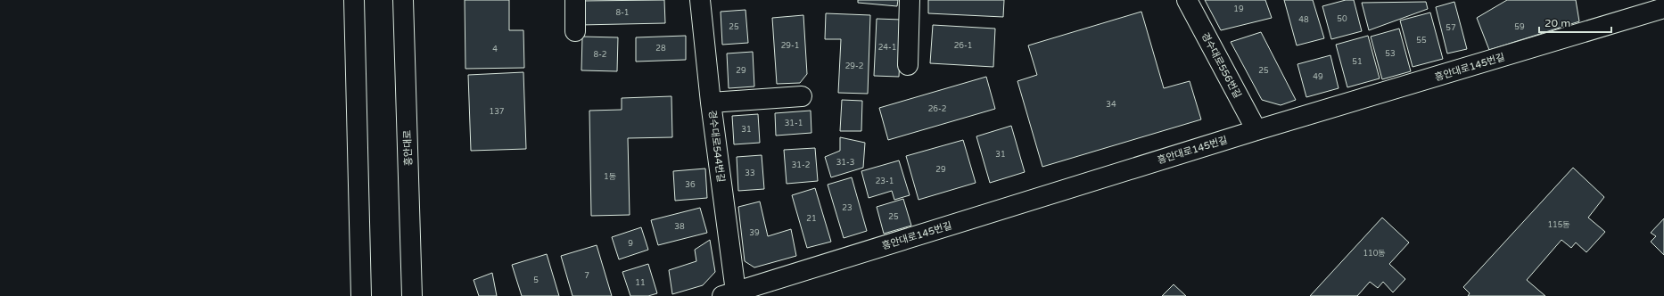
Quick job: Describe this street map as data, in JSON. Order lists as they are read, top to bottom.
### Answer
{
  "streets": {
    "street": [
      "경수대로556번길",
      "흥안대로145번길",
      "경수대로544번길",
      "흥안대로"
    ]
  },
  "crossings": [
    ["경수대로556번길", "흥안대로145번길"],
    ["흥안대로145번길", "경수대로544번길"]
  ],
  "house_numbers": [
    "19",
    "8-1",
    "50",
    "48",
    "25",
    "59",
    "57",
    "55",
    "29-1",
    "26-1",
    "24-1",
    "28",
    "4",
    "53",
    "8-2",
    "51",
    "29-2",
    "29",
    "25",
    "49",
    "34",
    "26-2",
    "137",
    "31-1",
    "31",
    "31",
    "31-3",
    "31-2",
    "29",
    "33",
    "1동",
    "23-1",
    "36",
    "23",
    "25",
    "21",
    "115동",
    "38",
    "39",
    "9",
    "110동",
    "7",
    "5",
    "11"
  ],
  "scale_bar": "20 m"
}
